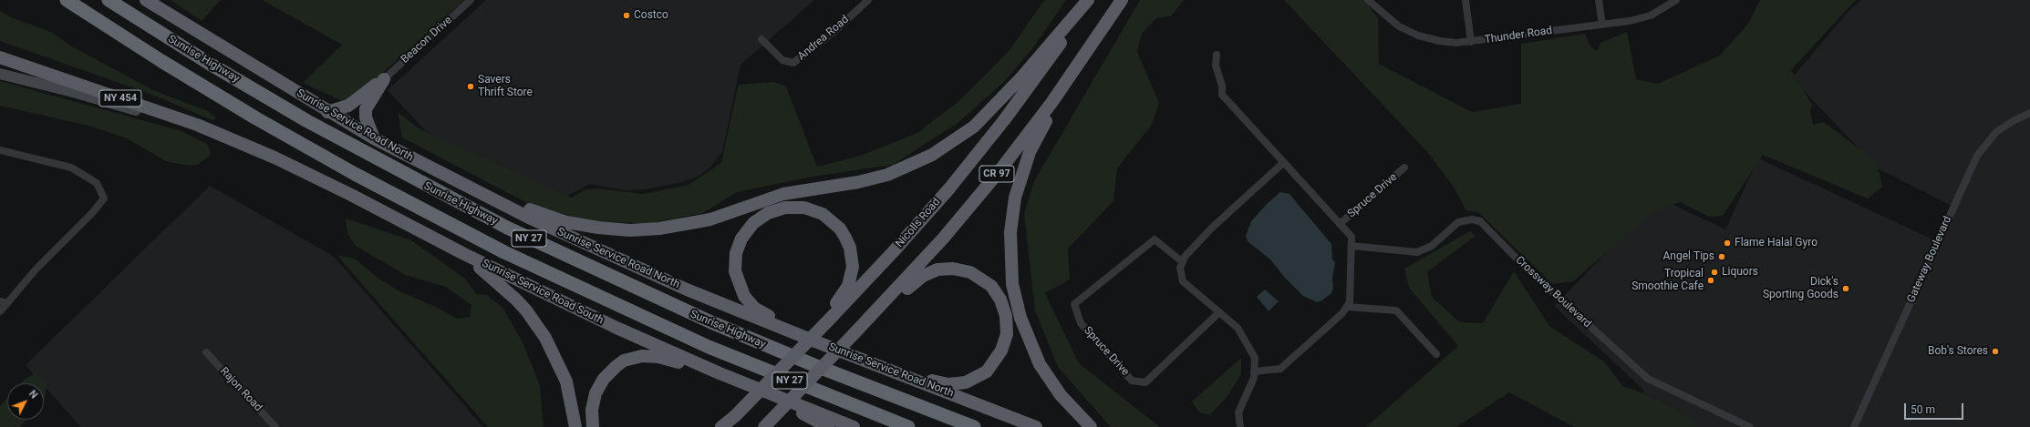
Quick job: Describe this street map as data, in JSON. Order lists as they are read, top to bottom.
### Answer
{
  "streets": {
    "highway": [
      "Sunrise Highway",
      "NY 454",
      "Sunrise Service Road North",
      "CR 97",
      "Nicolls Road",
      "NY 27",
      "Sunrise Service Road South"
    ],
    "street": [
      "Thunder Road",
      "Andrea Road",
      "Beacon Drive",
      "Spruce Drive",
      "Gateway Boulevard",
      "Crossway Boulevard",
      "Rajon Road"
    ]
  },
  "crossings": [
    ["NY 454", "Sunrise Service Road South"],
    ["Spruce Drive", "Crossway Boulevard"]
  ],
  "places": [
    "Costco",
    "Savers Thrift Store",
    "Flame Halal Gyro",
    "Angel Tips",
    "Liquors",
    "Tropical Smoothie Cafe",
    "Dick's Sporting Goods",
    "Bob's Stores"
  ],
  "scale_bar": "50 m",
  "north": "top right"
}
